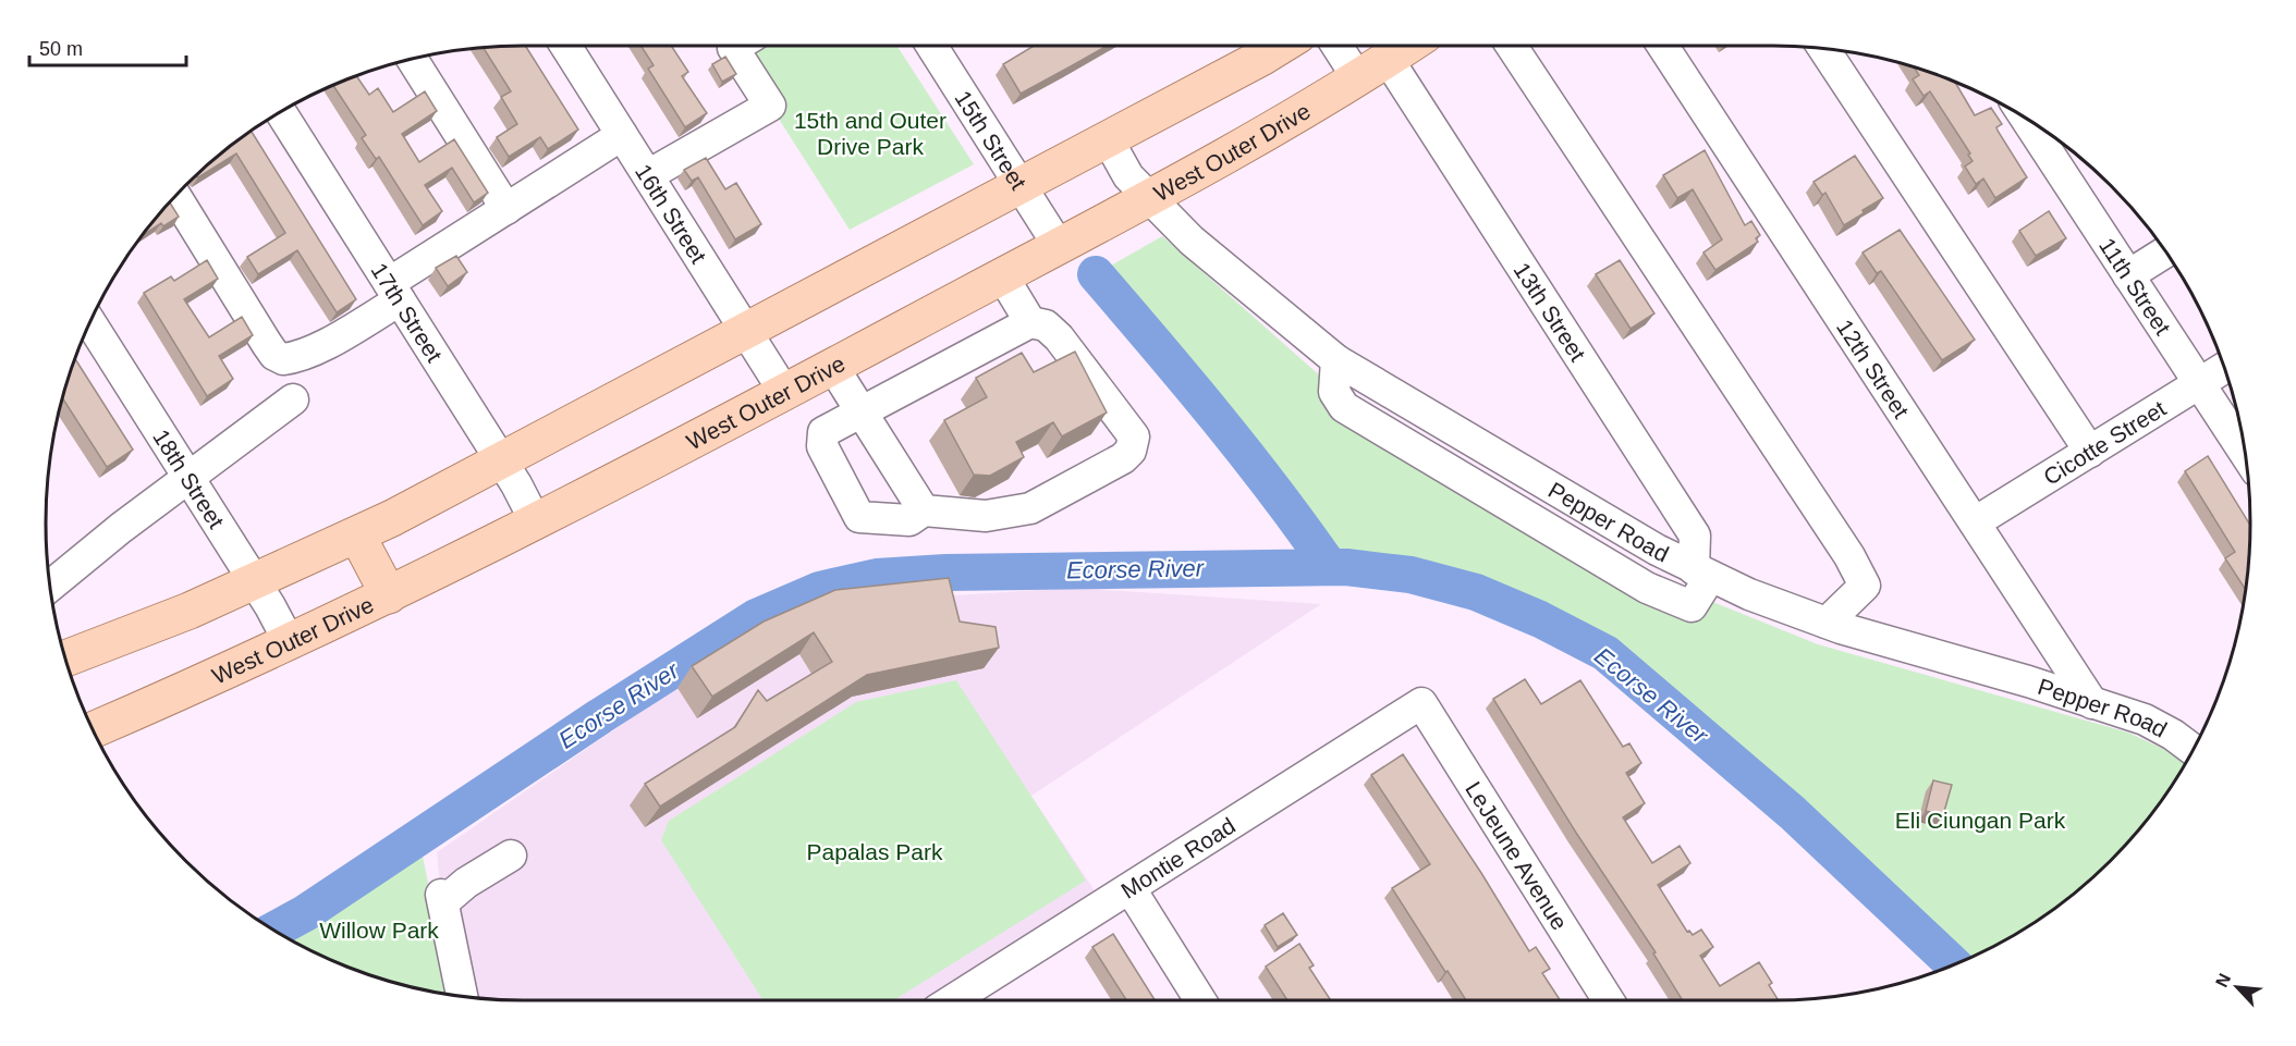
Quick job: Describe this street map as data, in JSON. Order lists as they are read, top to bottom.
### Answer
{
  "streets": {
    "main road": ["West Outer Drive"],
    "street": [
      "15th Street",
      "16th Street",
      "11th Street",
      "17th Street",
      "13th Street",
      "12th Street",
      "Cicotte Street",
      "18th Street",
      "Pepper Road",
      "LeJeune Avenue",
      "Montie Road"
    ]
  },
  "crossings": [
    ["15th Street", "West Outer Drive"],
    ["West Outer Drive", "16th Street"],
    ["West Outer Drive", "17th Street"],
    ["West Outer Drive", "13th Street"],
    ["West Outer Drive", "18th Street"],
    ["West Outer Drive", "Pepper Road"],
    ["11th Street", "Cicotte Street"],
    ["13th Street", "Pepper Road"],
    ["12th Street", "Cicotte Street"],
    ["12th Street", "Pepper Road"],
    ["LeJeune Avenue", "Montie Road"]
  ],
  "water": ["Ecorse River"],
  "parks": [
    "15th and Outer Drive Park",
    "Eli Ciungan Park",
    "Papalas Park",
    "Willow Park"
  ],
  "scale_bar": "50 m",
  "north": "top left"
}
